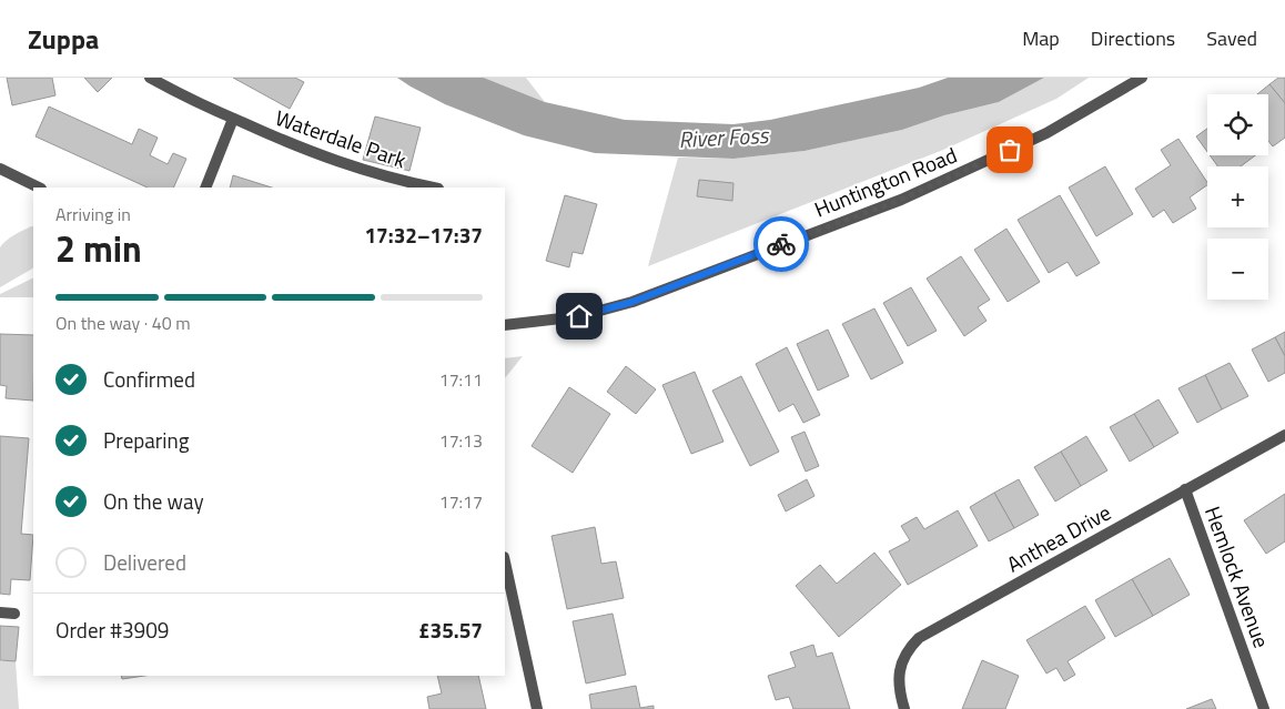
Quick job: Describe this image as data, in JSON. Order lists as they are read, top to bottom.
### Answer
{
  "streets": {
    "street": [
      "Waterdale Park",
      "Huntington Road",
      "Anthea Drive",
      "Hemlock Avenue"
    ]
  },
  "crossings": [
    ["Anthea Drive", "Hemlock Avenue"]
  ],
  "water": ["River Foss"],
  "page": {
    "header": "Zuppa",
    "nav": ["Map", "Directions", "Saved"],
    "map_buttons": ["+", "−"],
    "heading": ["2 min", "Arriving in", "17:32–17:37"],
    "panel": ["Order #3909", "£35.57"],
    "bar": "On the way · 40 m",
    "list": [
      ["Confirmed", "17:11"],
      ["Preparing", "17:13"],
      ["On the way", "17:17"],
      "Delivered"
    ]
  }
}
